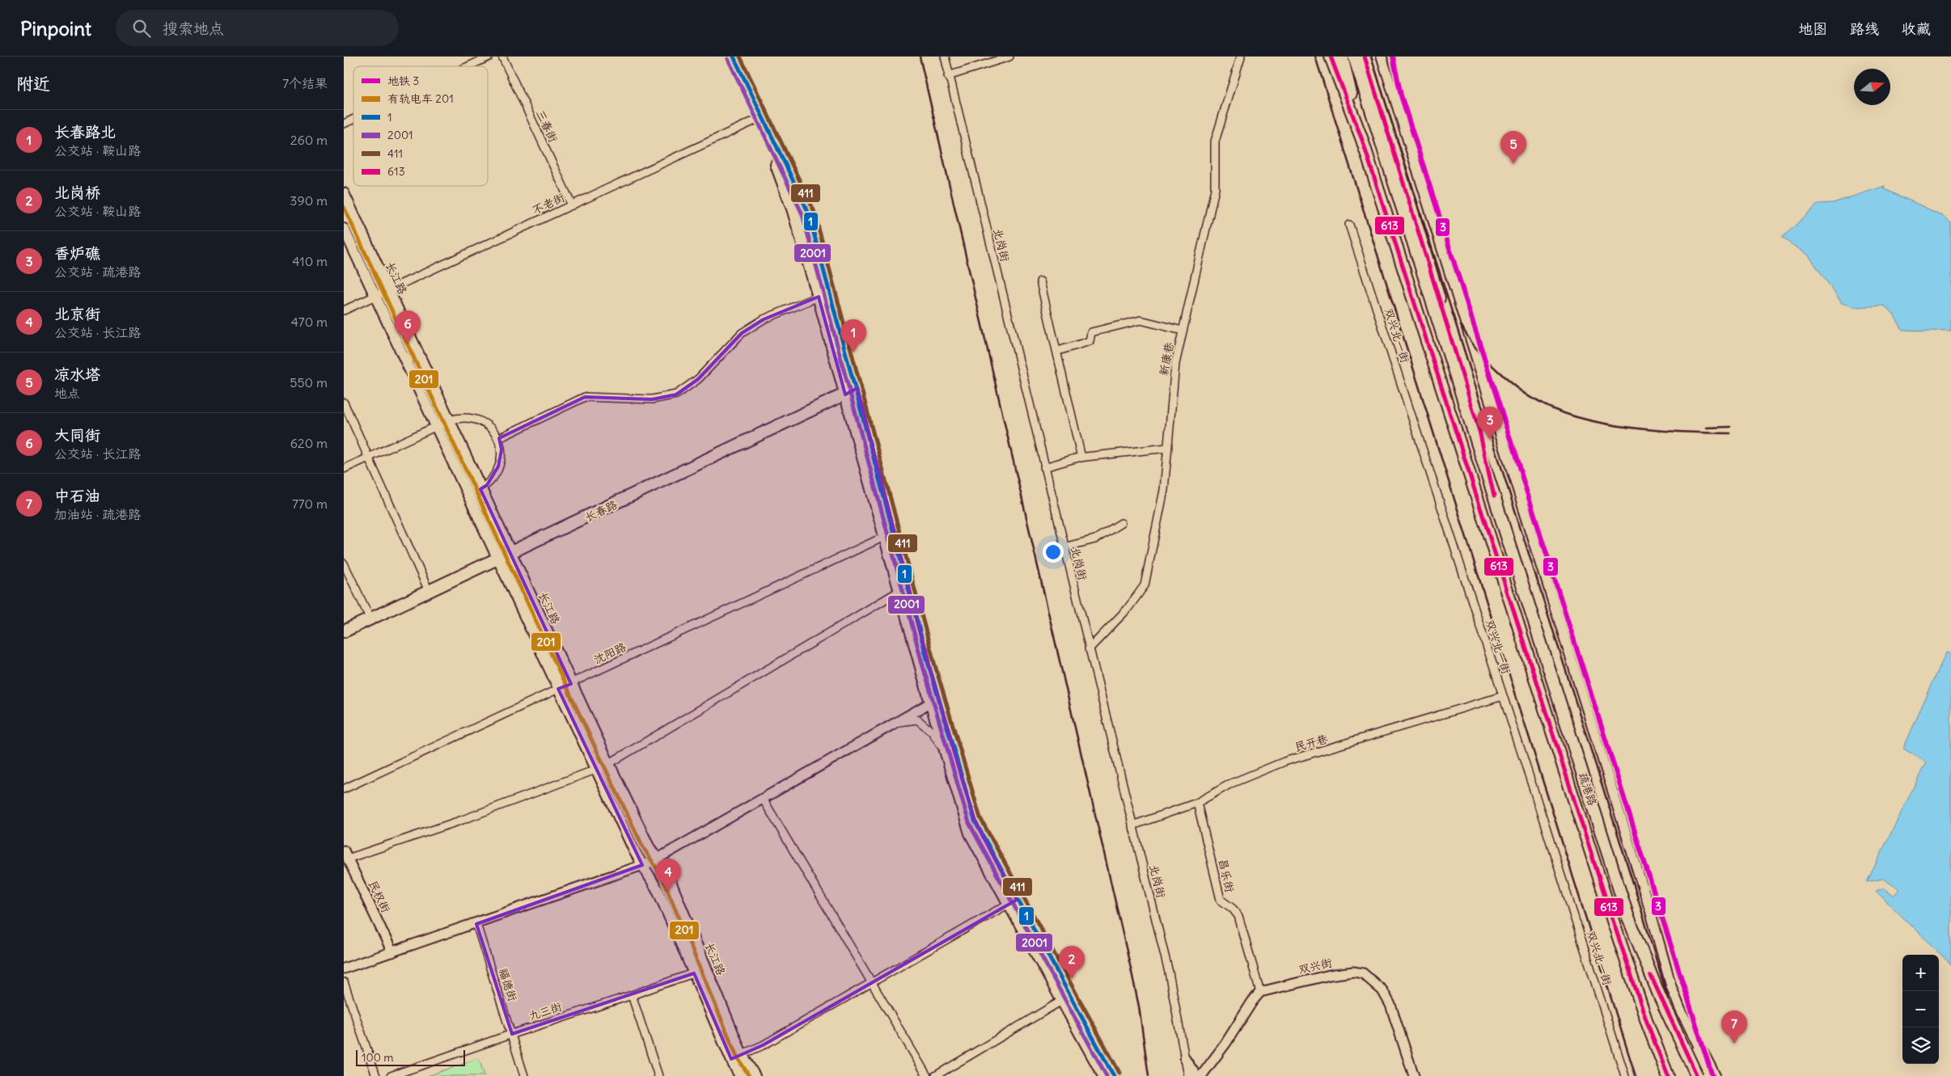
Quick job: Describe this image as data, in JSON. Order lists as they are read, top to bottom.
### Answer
{
  "streets": {
    "main road": ["长江路", "长春路", "疏港路"],
    "street": [
      "三春街",
      "不老街",
      "北岗街",
      "双兴北一街",
      "新康巷",
      "沈阳路",
      "民开巷",
      "昌乐街",
      "民权街",
      "双兴街",
      "福德街",
      "九三街"
    ]
  },
  "crossings": [
    ["三春街", "不老街"],
    ["不老街", "长江路"],
    ["北岗街", "新康巷"],
    ["北岗街", "民开巷"],
    ["长江路", "长春路"],
    ["长江路", "沈阳路"],
    ["长江路", "九三街"],
    ["双兴北一街", "民开巷"],
    ["民开巷", "昌乐街"],
    ["昌乐街", "双兴街"],
    ["福德街", "九三街"]
  ],
  "lines": [
    "metro line 3",
    "transit line 1",
    "transit line 411",
    "transit line 613",
    "transit line 2001",
    "tram line 201"
  ],
  "legend": [
    "地铁 3",
    "有轨电车 201",
    "1",
    "2001",
    "411",
    "613"
  ],
  "scale_bar": "100 m",
  "north": "right",
  "page": {
    "header": "Pinpoint",
    "search": "搜索地点",
    "nav": ["地图", "路线", "收藏"],
    "heading": ["附近", "7个结果"],
    "list": [
      {
        "mark": "1",
        "name": "长春路北",
        "note": "公交站 · 鞍山路",
        "value": "260 m"
      },
      {
        "mark": "2",
        "name": "北岗桥",
        "note": "公交站 · 鞍山路",
        "value": "390 m"
      },
      {
        "mark": "3",
        "name": "香炉礁",
        "note": "公交站 · 疏港路",
        "value": "410 m"
      },
      {
        "mark": "4",
        "name": "北京街",
        "note": "公交站 · 长江路",
        "value": "470 m"
      },
      {
        "mark": "5",
        "name": "凉水塔",
        "note": "地点",
        "value": "550 m"
      },
      {
        "mark": "6",
        "name": "大同街",
        "note": "公交站 · 长江路",
        "value": "620 m"
      },
      {
        "mark": "7",
        "name": "中石油",
        "note": "加油站 · 疏港路",
        "value": "770 m"
      }
    ],
    "pins": [
      "5",
      "6",
      "1",
      "3",
      "4",
      "2",
      "7"
    ],
    "map_buttons": ["+", "−"],
    "scale": "100 m"
  }
}
